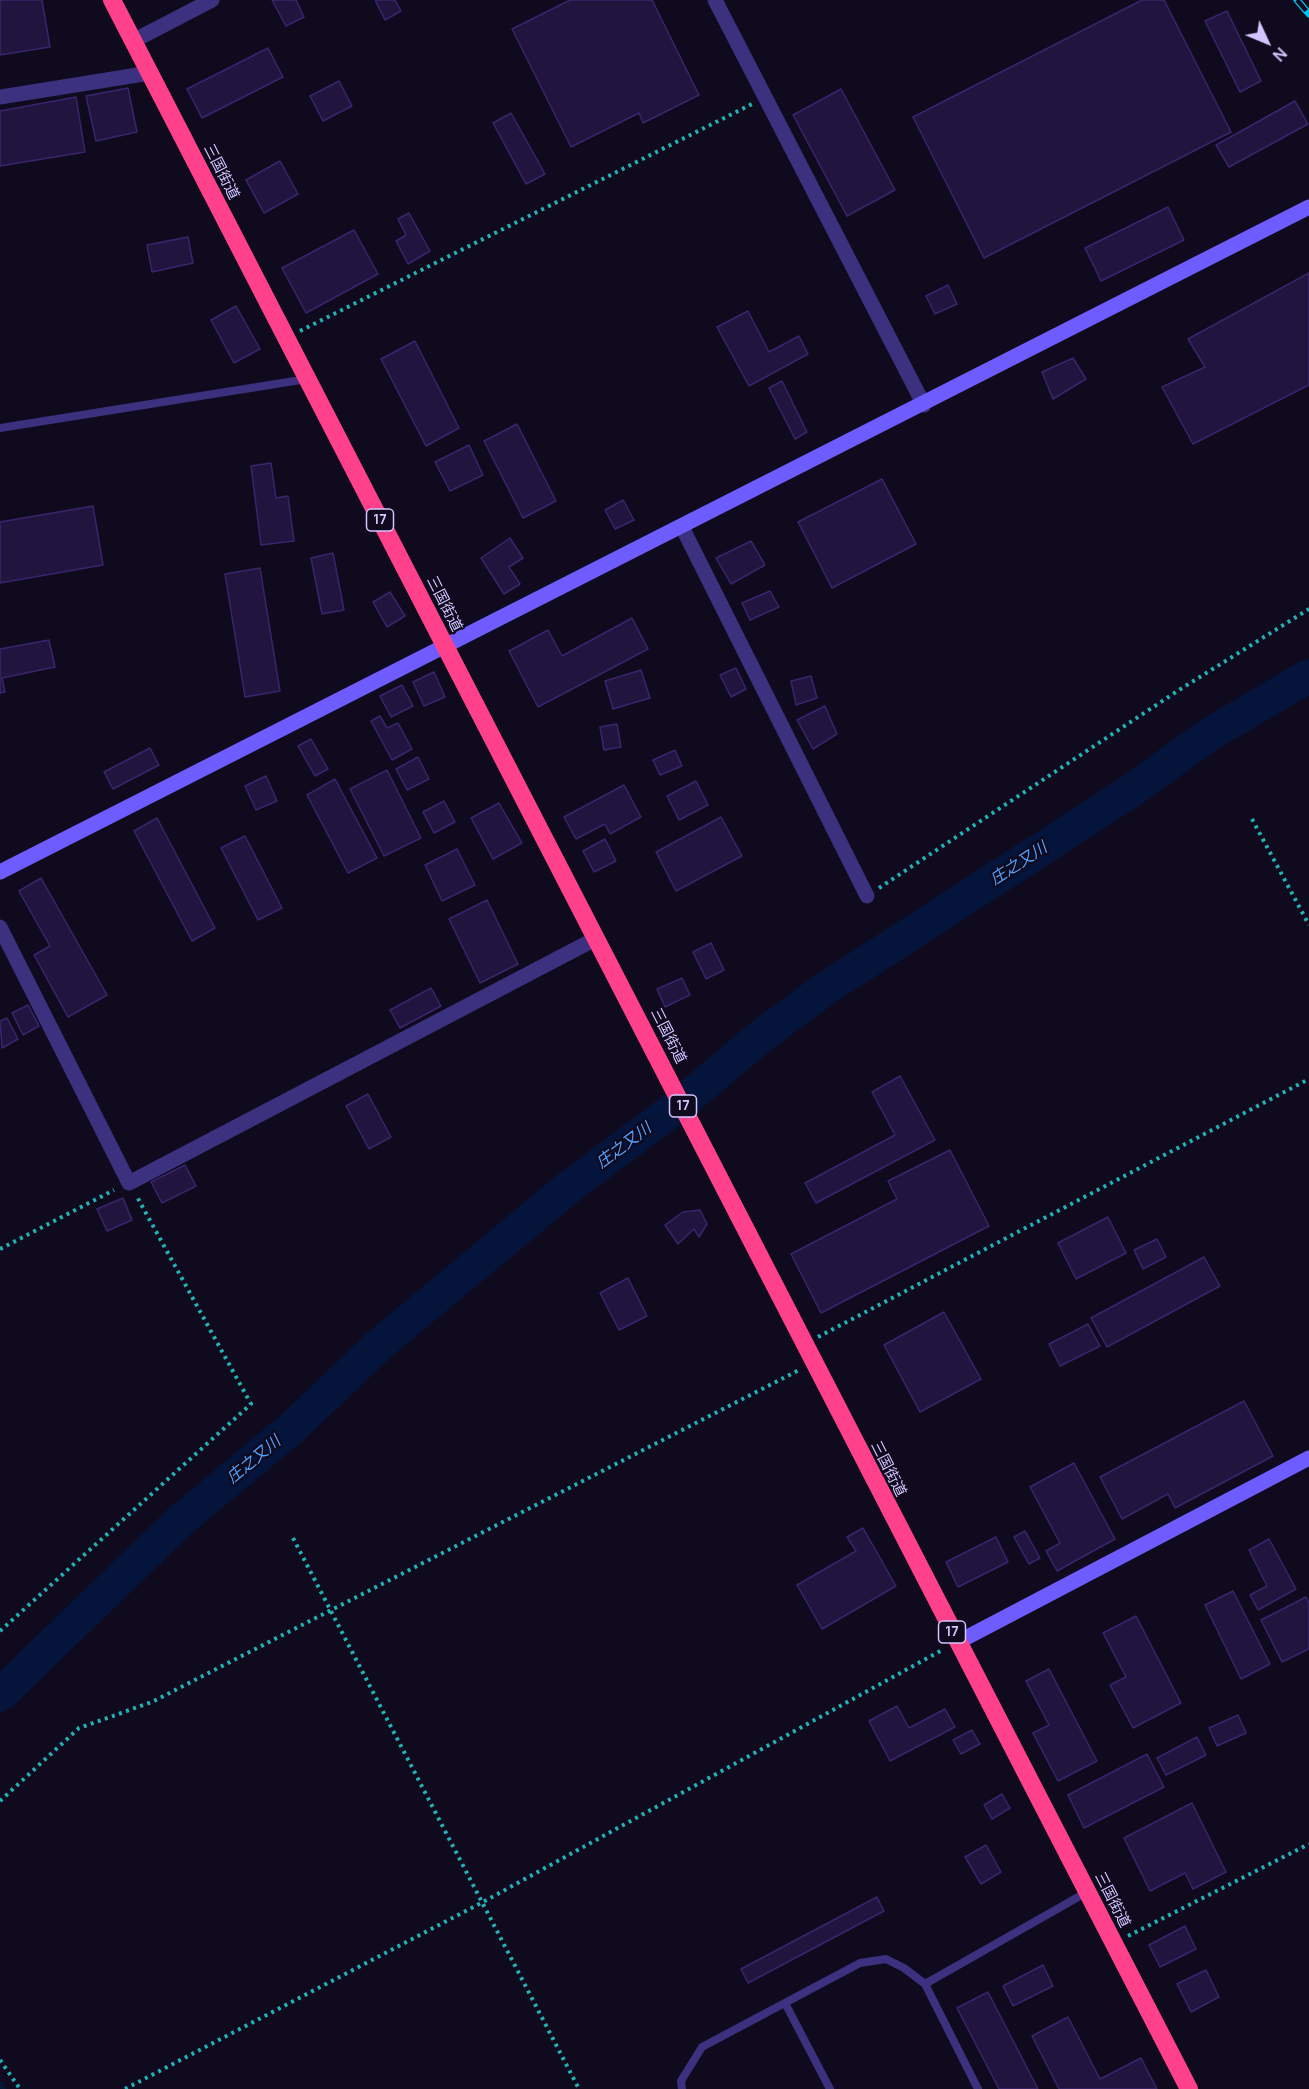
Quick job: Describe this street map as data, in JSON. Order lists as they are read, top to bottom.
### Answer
{
  "streets": {
    "highway": ["三国街道", "17"]
  },
  "water": ["庄之又川"],
  "north": "bottom right"
}
